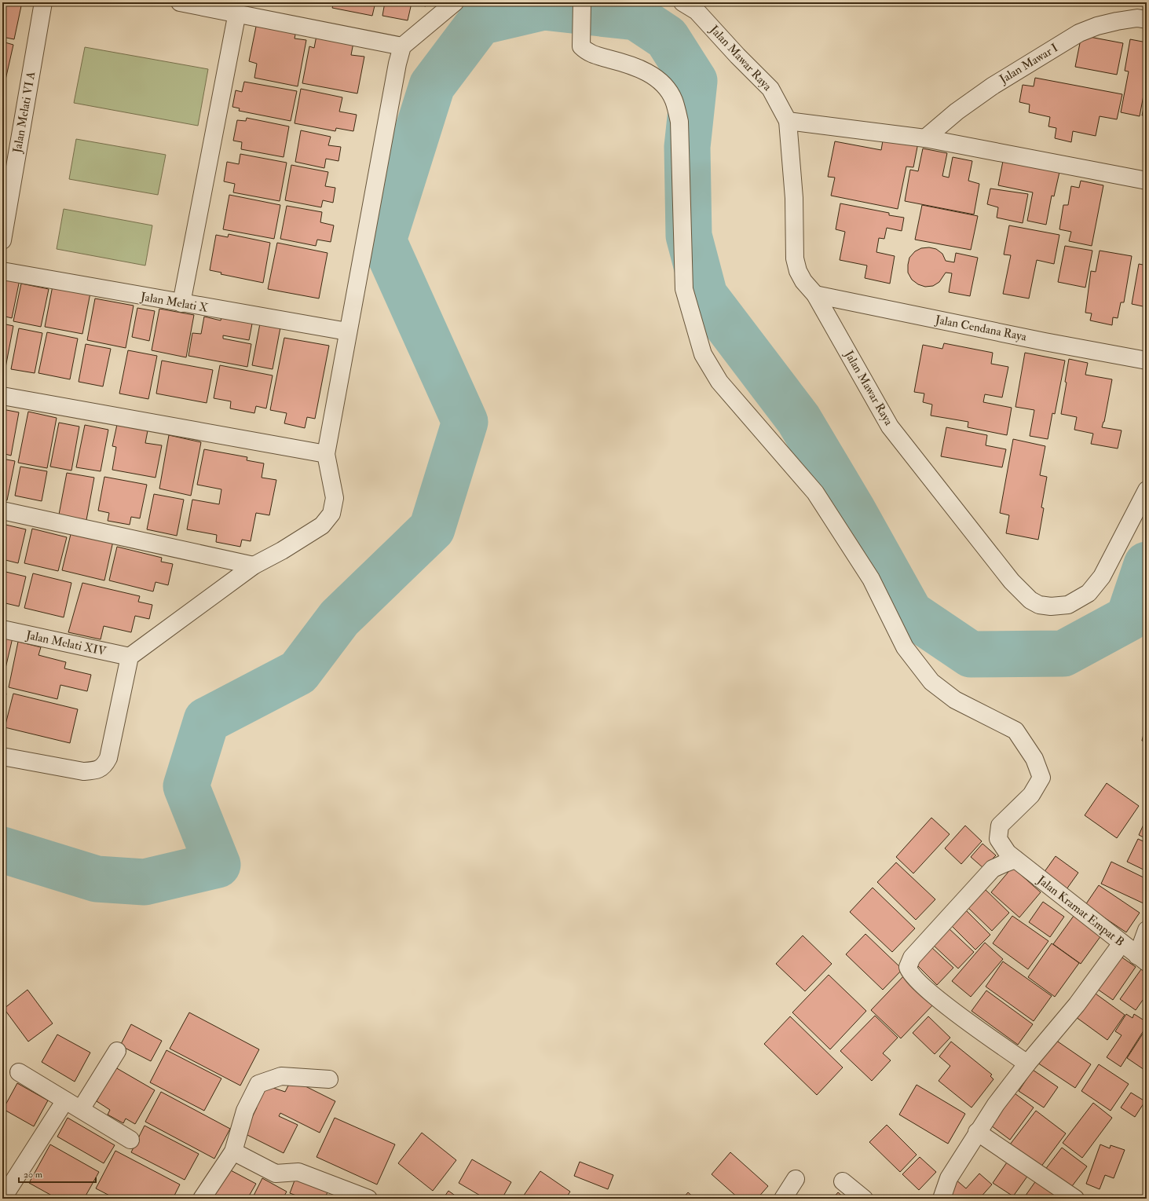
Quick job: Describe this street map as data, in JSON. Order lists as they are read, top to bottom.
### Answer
{
  "streets": {
    "street": [
      "Jalan Mawar Raya",
      "Jalan Mawar I",
      "Jalan Melati VI A",
      "Jalan Melati X",
      "Jalan Cendana Raya",
      "Jalan Melati XIV",
      "Jalan Kramat Empat B"
    ]
  },
  "crossings": [
    ["Jalan Mawar Raya", "Jalan Cendana Raya"]
  ],
  "scale_bar": "20 m"
}
